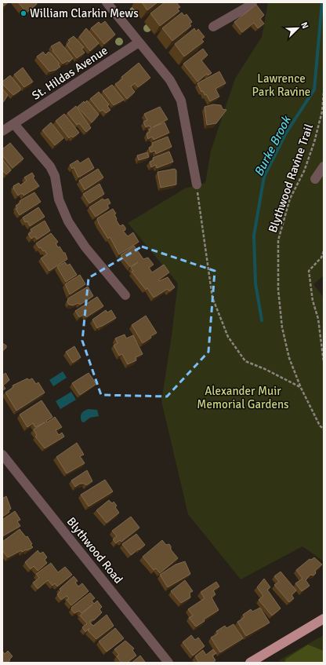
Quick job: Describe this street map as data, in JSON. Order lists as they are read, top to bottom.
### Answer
{
  "streets": {
    "street": ["St. Hildas Avenue", "Blythwood Road"],
    "path": ["Blythwood Ravine Trail"]
  },
  "water": ["Burke Brook"],
  "parks": ["Lawrence Park Ravine", "Alexander Muir Memorial Gardens"],
  "places": ["William Clarkin Mews"],
  "north": "top right"
}
